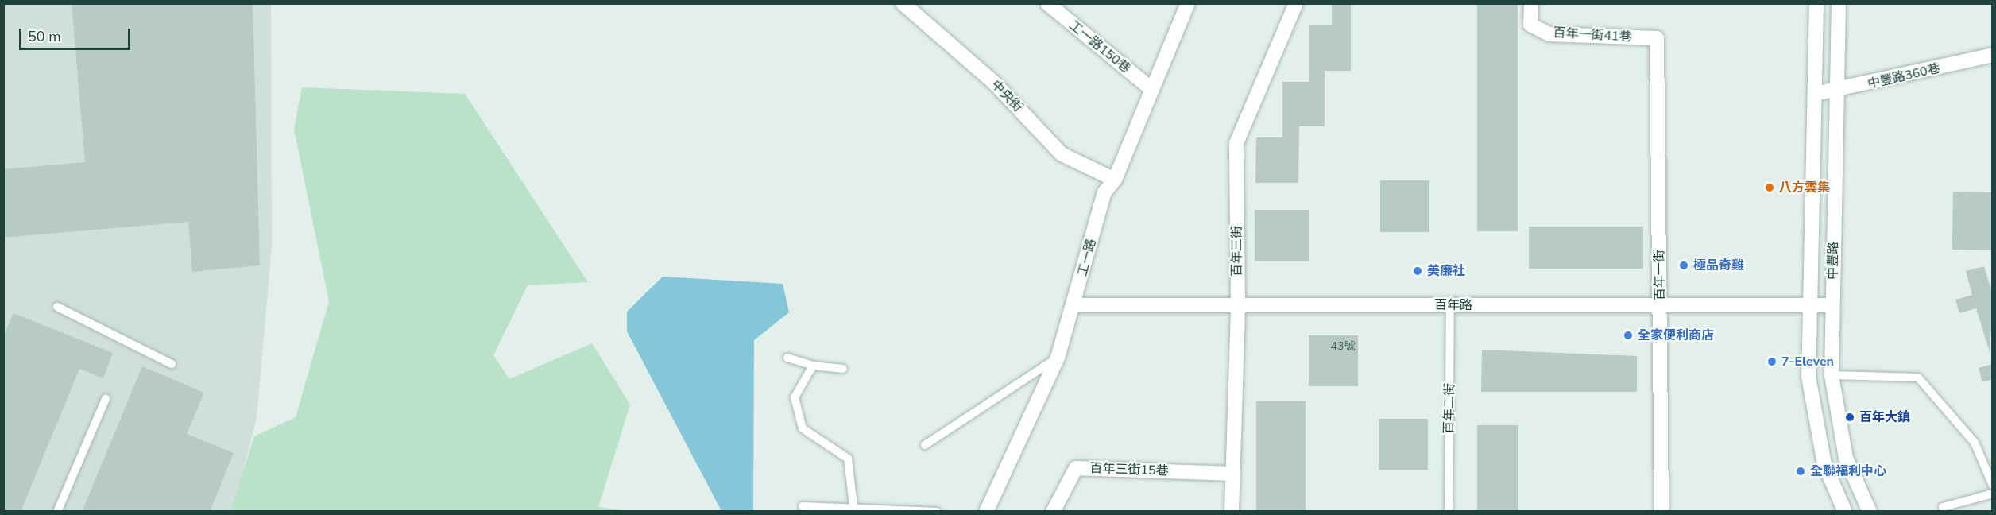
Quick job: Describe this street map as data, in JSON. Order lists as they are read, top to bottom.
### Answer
{
  "streets": {
    "street": [
      "百年一街41巷",
      "工一路150巷",
      "中豐路360巷",
      "中央街",
      "百年三街",
      "工一路",
      "中豐路",
      "百年一街",
      "百年路",
      "百年三街15巷"
    ],
    "lane": ["百年二街"]
  },
  "crossings": [
    ["百年一街41巷", "百年一街"],
    ["工一路150巷", "工一路"],
    ["中豐路360巷", "中豐路"],
    ["中央街", "工一路"],
    ["百年三街", "百年路"],
    ["百年三街", "百年三街15巷"],
    ["工一路", "百年路"],
    ["中豐路", "百年路"],
    ["百年一街", "百年路"],
    ["百年路", "百年二街"]
  ],
  "places": [
    "八方雲集",
    "極品奇雞",
    "美廉社",
    "全家便利商店",
    "7-Eleven",
    "百年大鎮",
    "全聯福利中心"
  ],
  "house_numbers": ["43號"],
  "scale_bar": "50 m"
}
